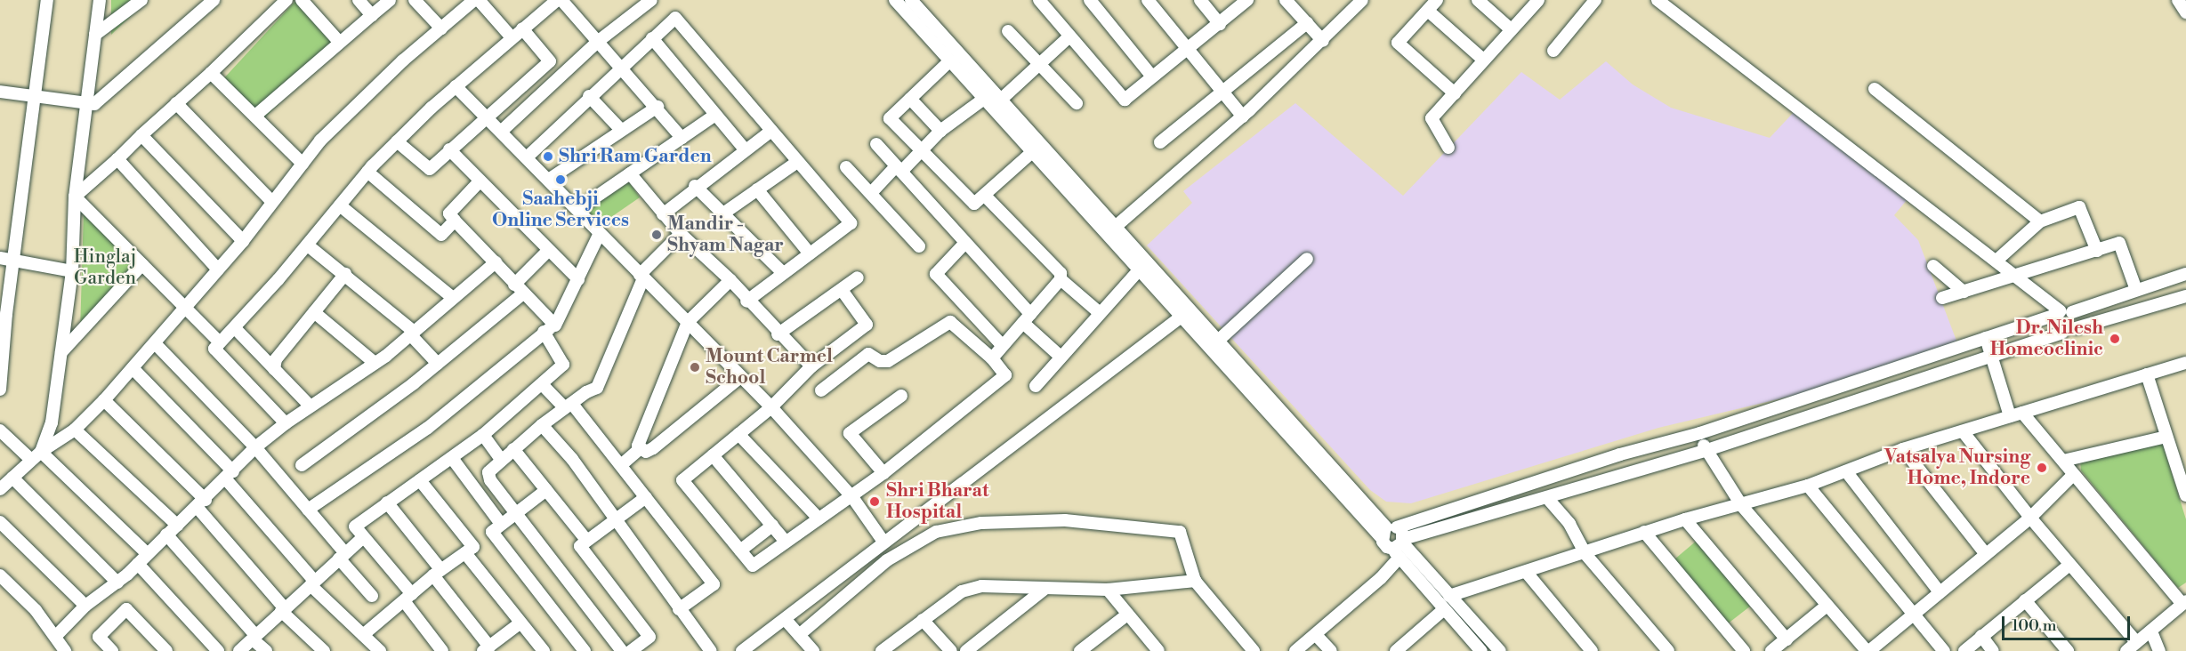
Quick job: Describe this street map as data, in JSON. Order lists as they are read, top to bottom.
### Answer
{
  "parks": ["Hinglaj Garden"],
  "places": [
    "Shri Ram Garden",
    "Saahebji Online Services",
    "Mandir - Shyam Nagar",
    "Dr. Nilesh Homeoclinic",
    "Mount Carmel School",
    "Vatsalya Nursing Home, Indore",
    "Shri Bharat Hospital"
  ],
  "scale_bar": "100 m"
}
